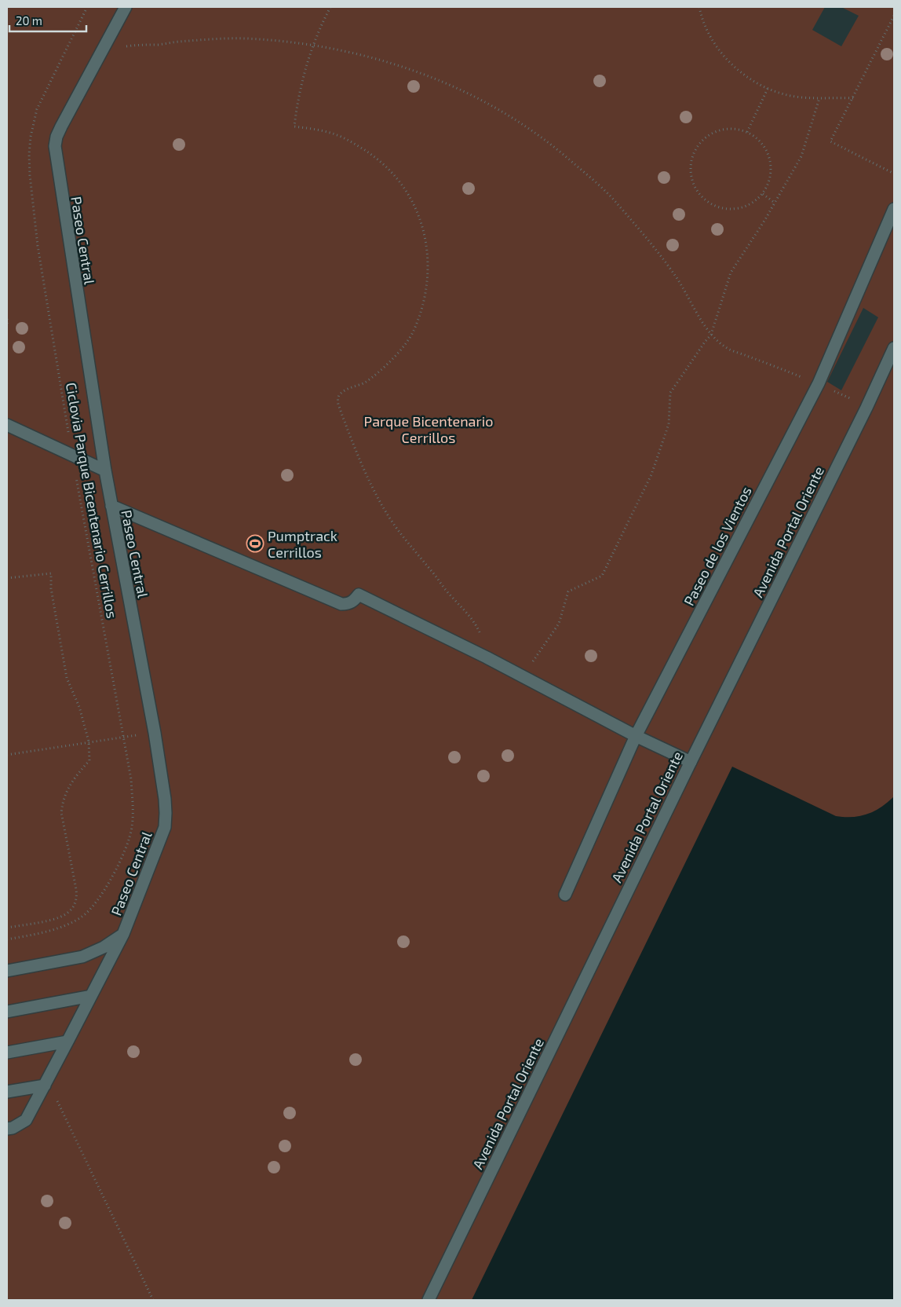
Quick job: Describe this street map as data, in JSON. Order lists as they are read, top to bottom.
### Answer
{
  "streets": {
    "street": ["Paseo Central", "Avenida Portal Oriente", "Paseo de los Vientos"],
    "path": ["Ciclovia Parque Bicentenario Cerrillos"]
  },
  "parks": ["Parque Bicentenario Cerrillos"],
  "places": {
    "sports": ["Pumptrack Cerrillos"]
  },
  "scale_bar": "20 m"
}
